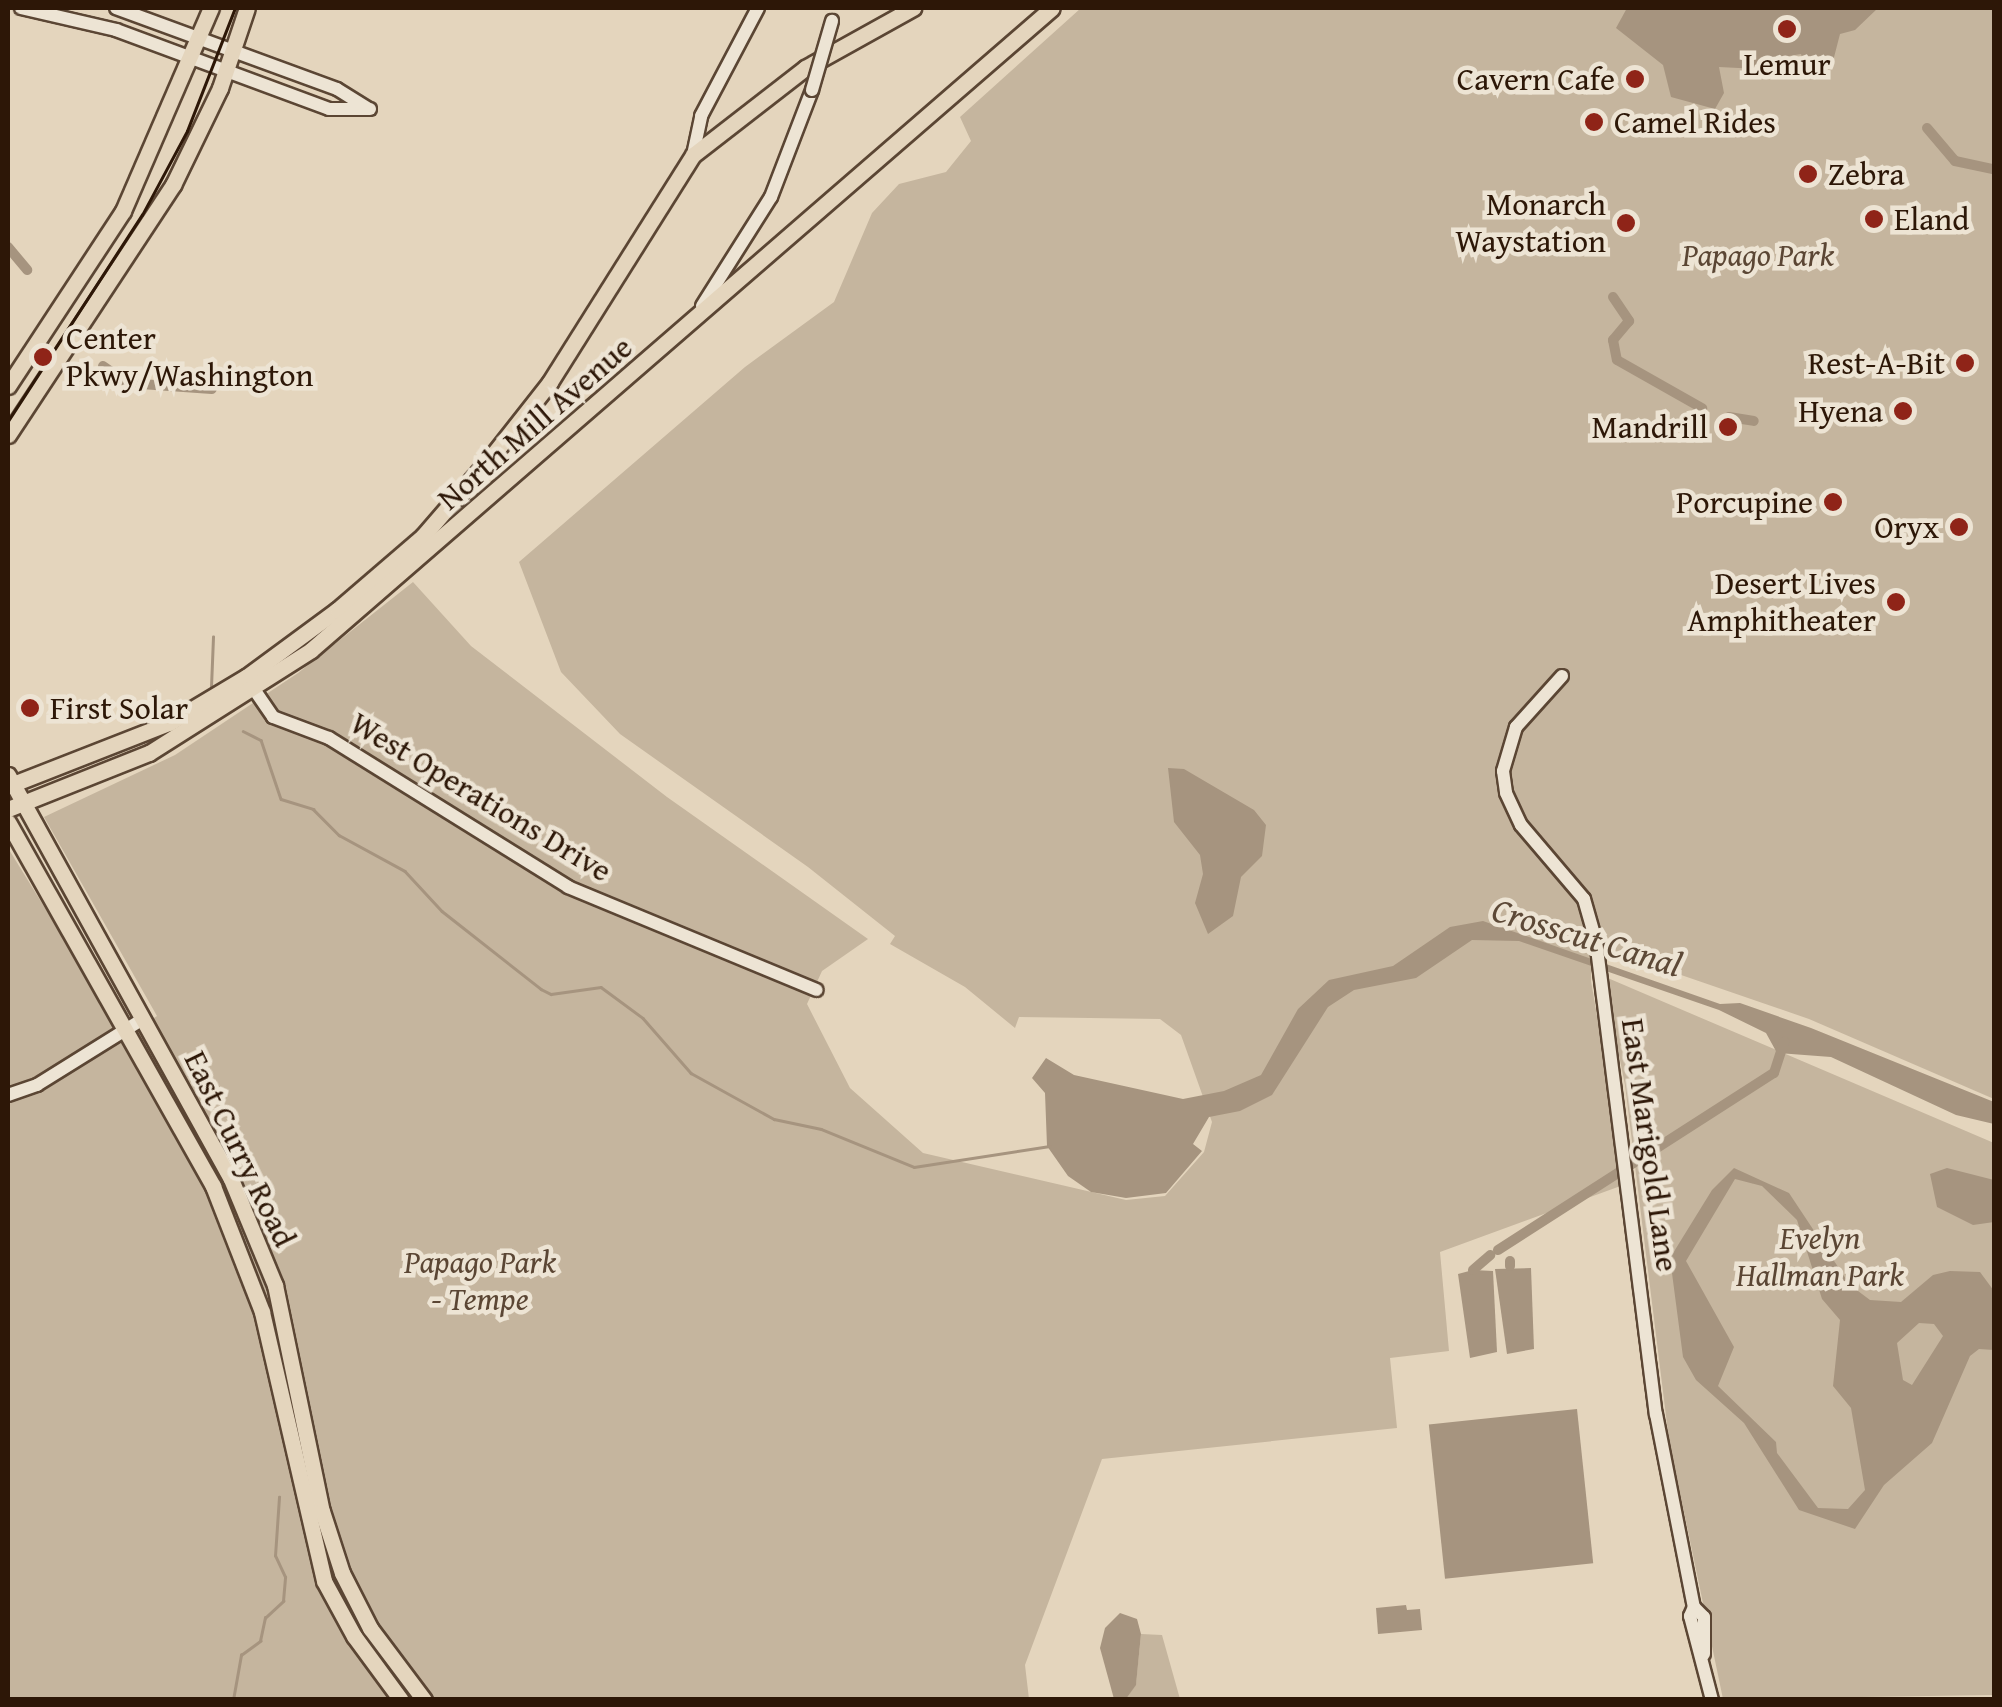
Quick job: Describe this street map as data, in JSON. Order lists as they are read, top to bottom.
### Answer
{
  "streets": {
    "main road": ["North Mill Avenue", "East Curry Road"],
    "street": ["West Operations Drive", "East Marigold Lane"]
  },
  "crossings": [
    ["North Mill Avenue", "West Operations Drive"],
    ["North Mill Avenue", "East Curry Road"]
  ],
  "water": ["Crosscut Canal"],
  "parks": ["Papago Park", "Evelyn Hallman Park", "Papago Park - Tempe"],
  "places": [
    "Lemur",
    "Cavern Cafe",
    "Camel Rides",
    "Zebra",
    "Eland",
    "Monarch Waystation",
    "Center Pkwy/Washington",
    "Rest-A-Bit",
    "Hyena",
    "Mandrill",
    "Porcupine",
    "Oryx",
    "Desert Lives Amphitheater",
    "First Solar"
  ]
}
